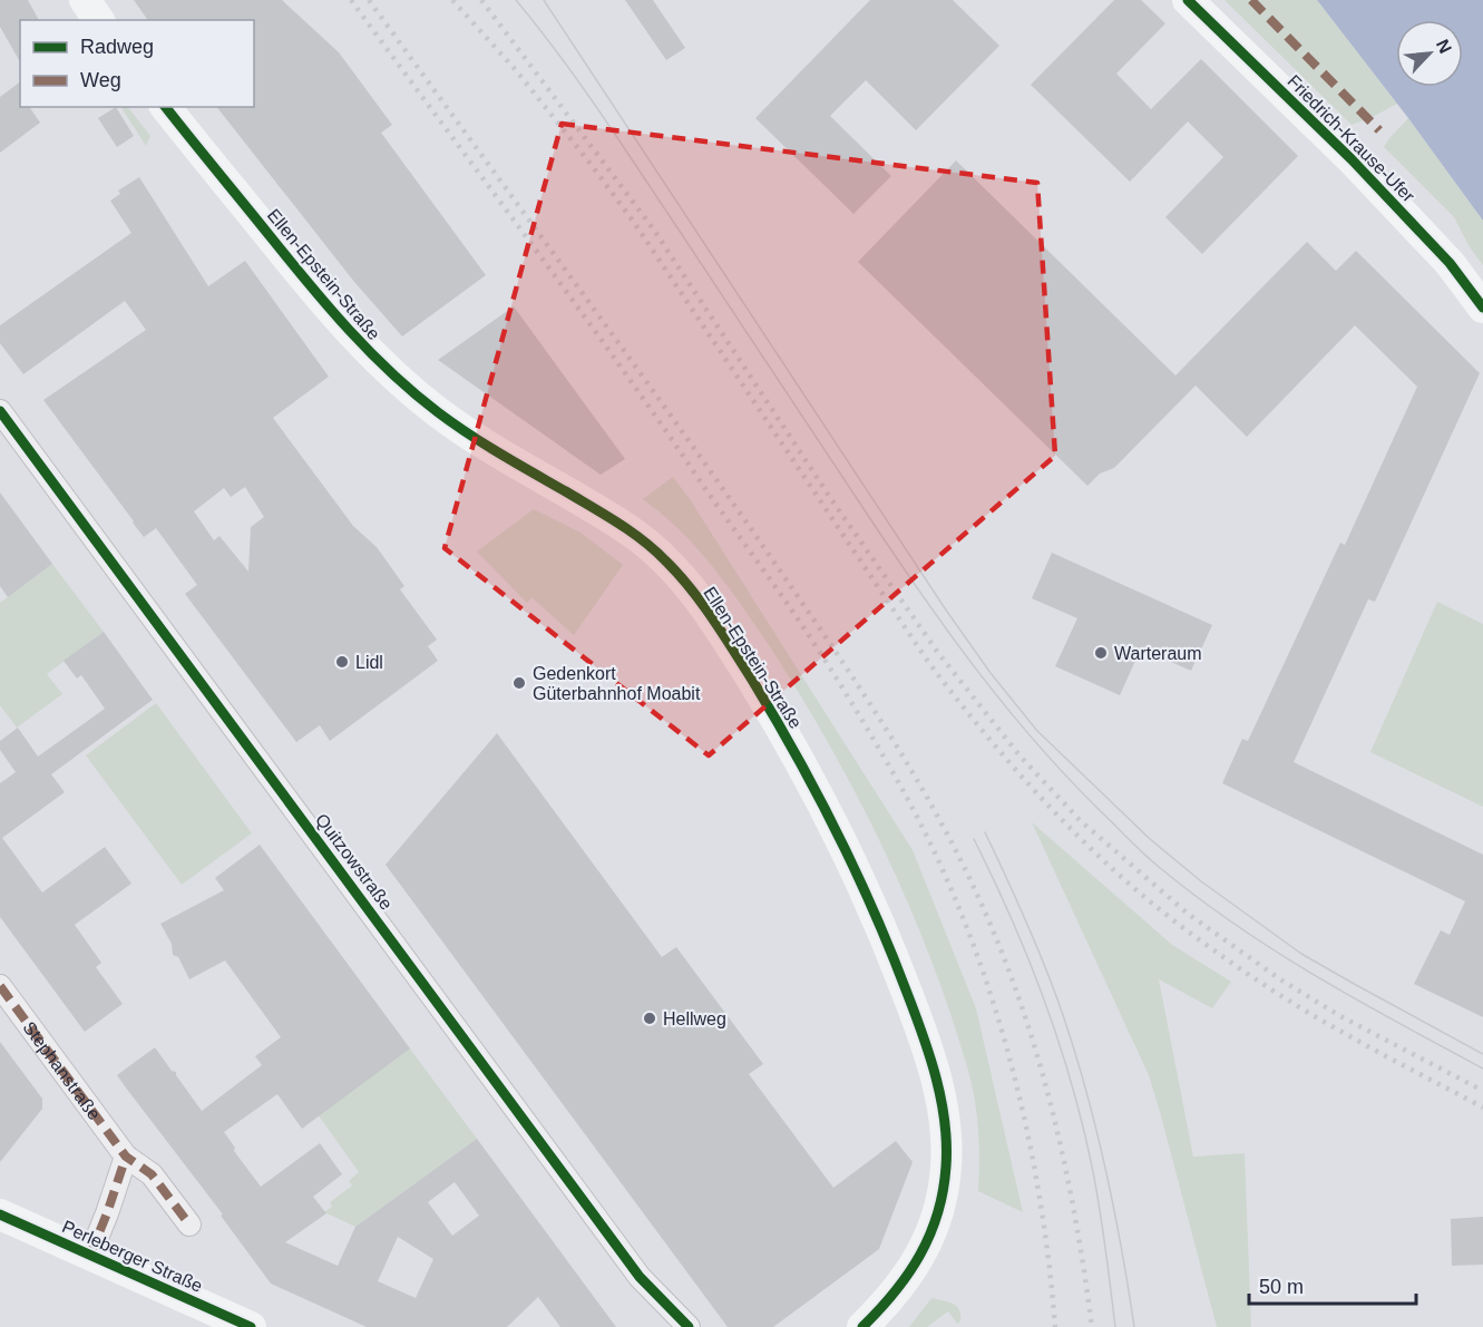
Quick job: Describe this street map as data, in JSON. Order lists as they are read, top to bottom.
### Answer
{
  "streets": {
    "main road": ["Friedrich-Krause-Ufer", "Ellen-Epstein-Straße", "Perleberger Straße"],
    "street": ["Quitzowstraße", "Stephanstraße"]
  },
  "places": [
    "Warteraum",
    "Lidl",
    "Gedenkort Güterbahnhof Moabit",
    "Hellweg"
  ],
  "legend": ["Radweg", "Weg"],
  "scale_bar": "50 m",
  "north": "top right"
}
